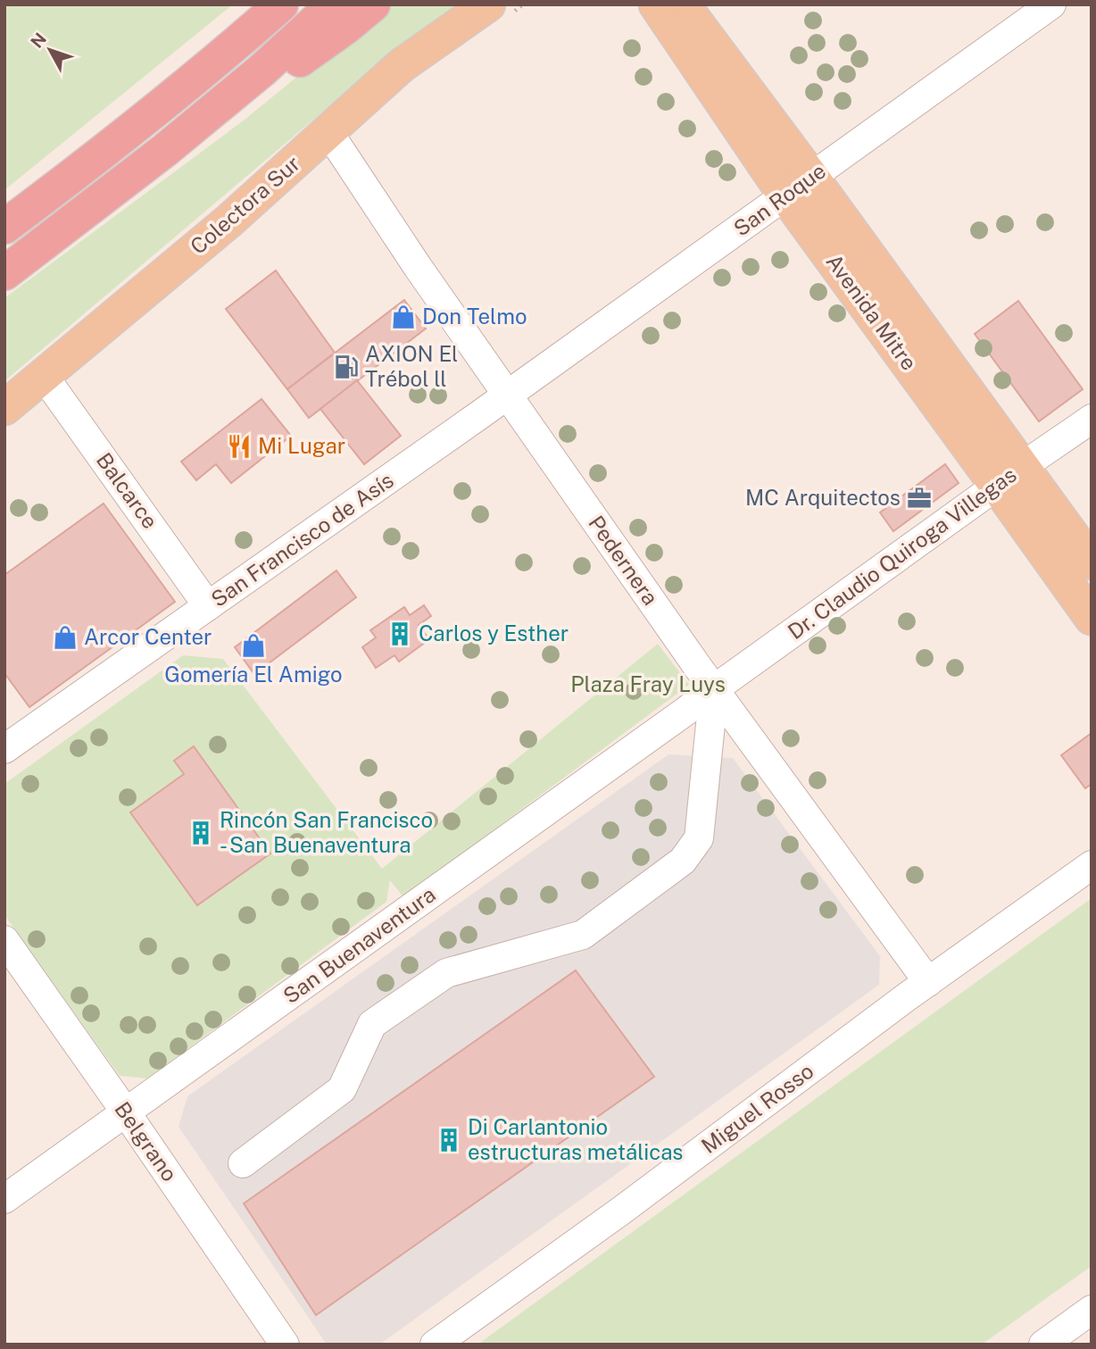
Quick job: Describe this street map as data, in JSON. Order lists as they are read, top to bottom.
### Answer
{
  "streets": {
    "main road": ["Colectora Sur", "Avenida Mitre"],
    "street": [
      "San Roque",
      "Balcarce",
      "San Francisco de Asís",
      "Dr. Claudio Quiroga Villegas",
      "Pedernera",
      "San Buenaventura",
      "Miguel Rosso",
      "Belgrano"
    ]
  },
  "crossings": [
    ["San Roque", "Avenida Mitre"],
    ["San Roque", "San Francisco de Asís"],
    ["San Roque", "Pedernera"],
    ["Colectora Sur", "Balcarce"],
    ["Colectora Sur", "Pedernera"],
    ["Avenida Mitre", "Dr. Claudio Quiroga Villegas"],
    ["Balcarce", "San Francisco de Asís"],
    ["San Francisco de Asís", "Pedernera"],
    ["Dr. Claudio Quiroga Villegas", "Pedernera"],
    ["Dr. Claudio Quiroga Villegas", "San Buenaventura"],
    ["Pedernera", "San Buenaventura"],
    ["Pedernera", "Miguel Rosso"],
    ["San Buenaventura", "Belgrano"]
  ],
  "parks": ["Plaza Fray Luys"],
  "places": {
    "shop": ["Don Telmo", "Arcor Center", "Gomería El Amigo"],
    "fuel station": ["AXION El Trébol ll"],
    "restaurant": ["Mi Lugar"],
    "office": ["MC Arquitectos"],
    "building": ["Carlos y Esther", "Rincón San Francisco - San Buenaventura", "Di Carlantonio estructuras metálicas"]
  },
  "north": "top left"
}
